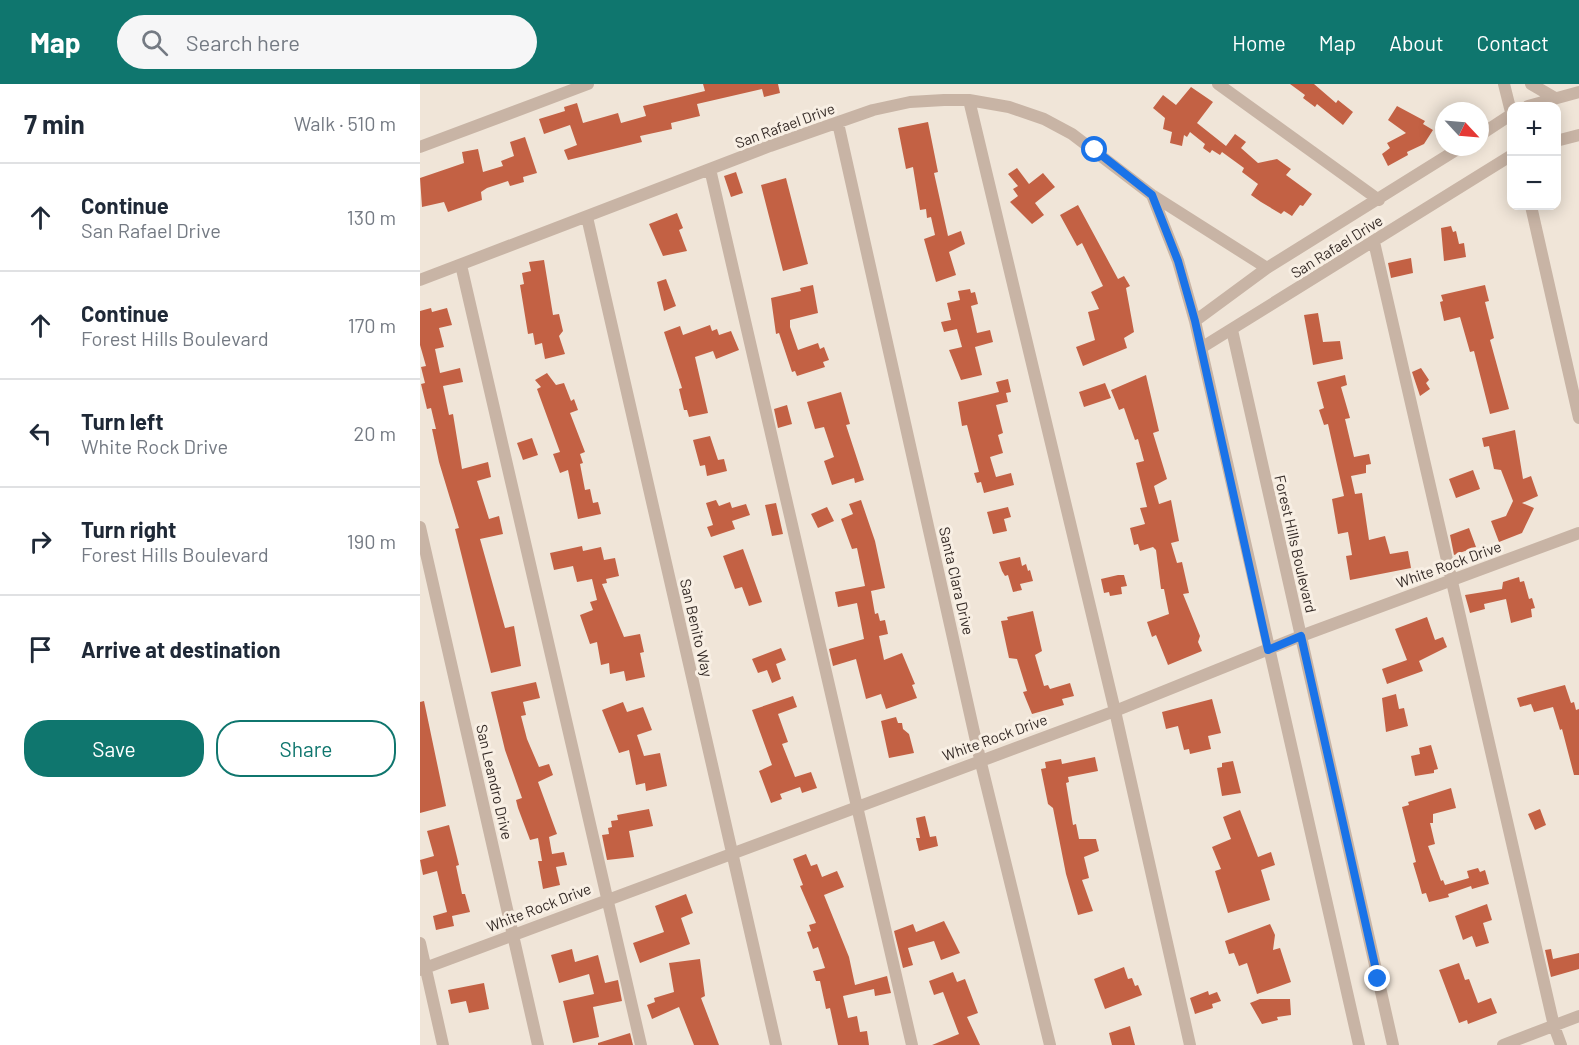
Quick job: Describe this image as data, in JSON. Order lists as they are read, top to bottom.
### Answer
{
  "streets": {
    "street": [
      "San Rafael Drive",
      "Forest Hills Boulevard",
      "White Rock Drive",
      "Santa Clara Drive",
      "San Benito Way",
      "San Leandro Drive"
    ]
  },
  "crossings": [
    ["San Rafael Drive", "Forest Hills Boulevard"],
    ["San Rafael Drive", "Santa Clara Drive"],
    ["San Rafael Drive", "San Benito Way"],
    ["Forest Hills Boulevard", "White Rock Drive"],
    ["White Rock Drive", "Santa Clara Drive"],
    ["White Rock Drive", "San Benito Way"],
    ["White Rock Drive", "San Leandro Drive"]
  ],
  "north": "bottom right",
  "page": {
    "header": "Map",
    "search": "Search here",
    "nav": [
      "Home",
      "Map",
      "About",
      "Contact"
    ],
    "heading": ["7 min", "Walk · 510 m"],
    "map_buttons": ["+", "−"],
    "list": [
      ["Continue", "San Rafael Drive", "130 m"],
      ["Continue", "Forest Hills Boulevard", "170 m"],
      ["Turn left", "White Rock Drive", "20 m"],
      ["Turn right", "Forest Hills Boulevard", "190 m"],
      "Arrive at destination"
    ],
    "buttons": ["Save", "Share"]
  }
}
